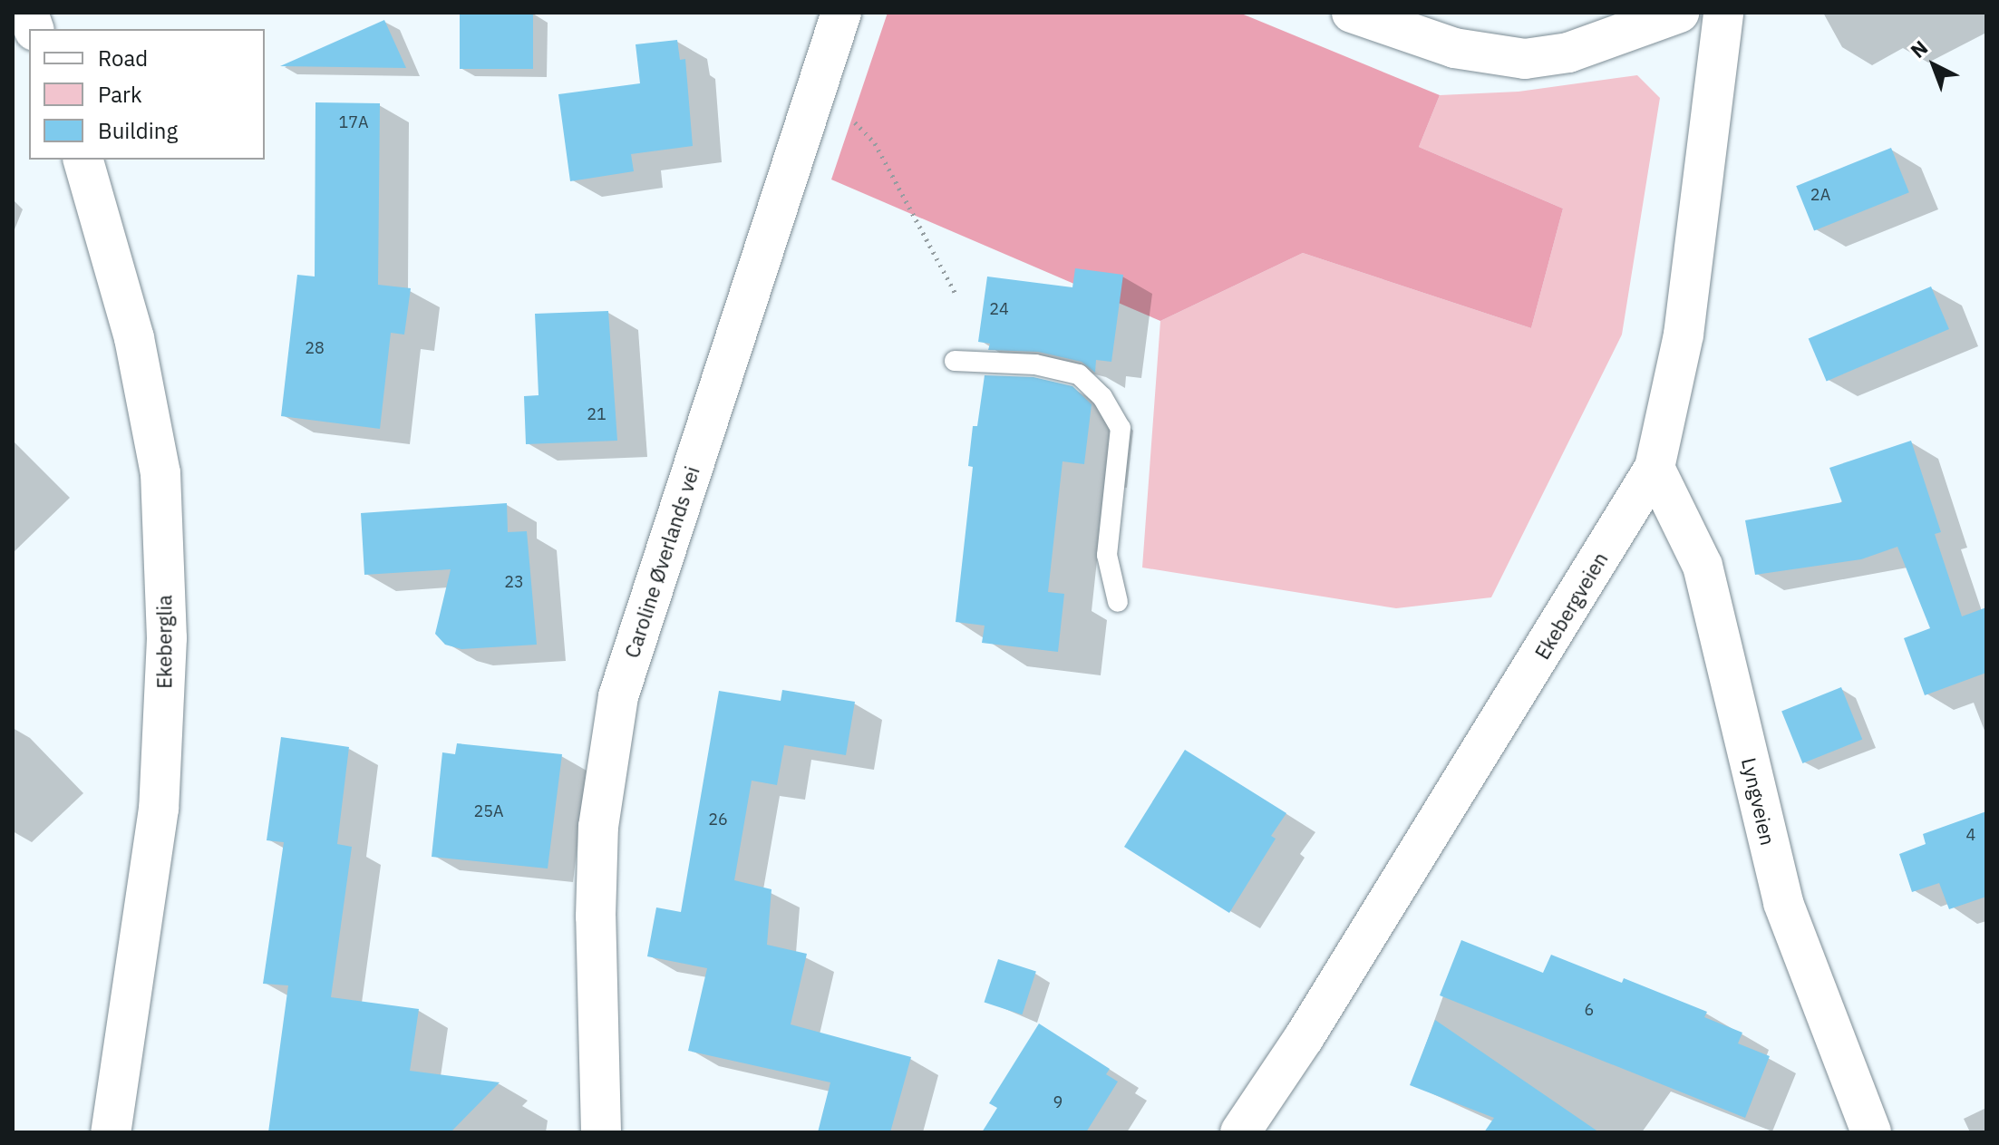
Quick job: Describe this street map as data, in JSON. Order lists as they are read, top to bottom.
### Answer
{
  "streets": {
    "street": [
      "Caroline Øverlands vei",
      "Ekebergveien",
      "Ekeberglia",
      "Lyngveien"
    ]
  },
  "crossings": [
    ["Ekebergveien", "Lyngveien"]
  ],
  "house_numbers": [
    "17A",
    "2A",
    "24",
    "28",
    "21",
    "23",
    "25A",
    "26",
    "4",
    "6",
    "9"
  ],
  "legend": ["Road", "Park", "Building"],
  "north": "top left"
}
